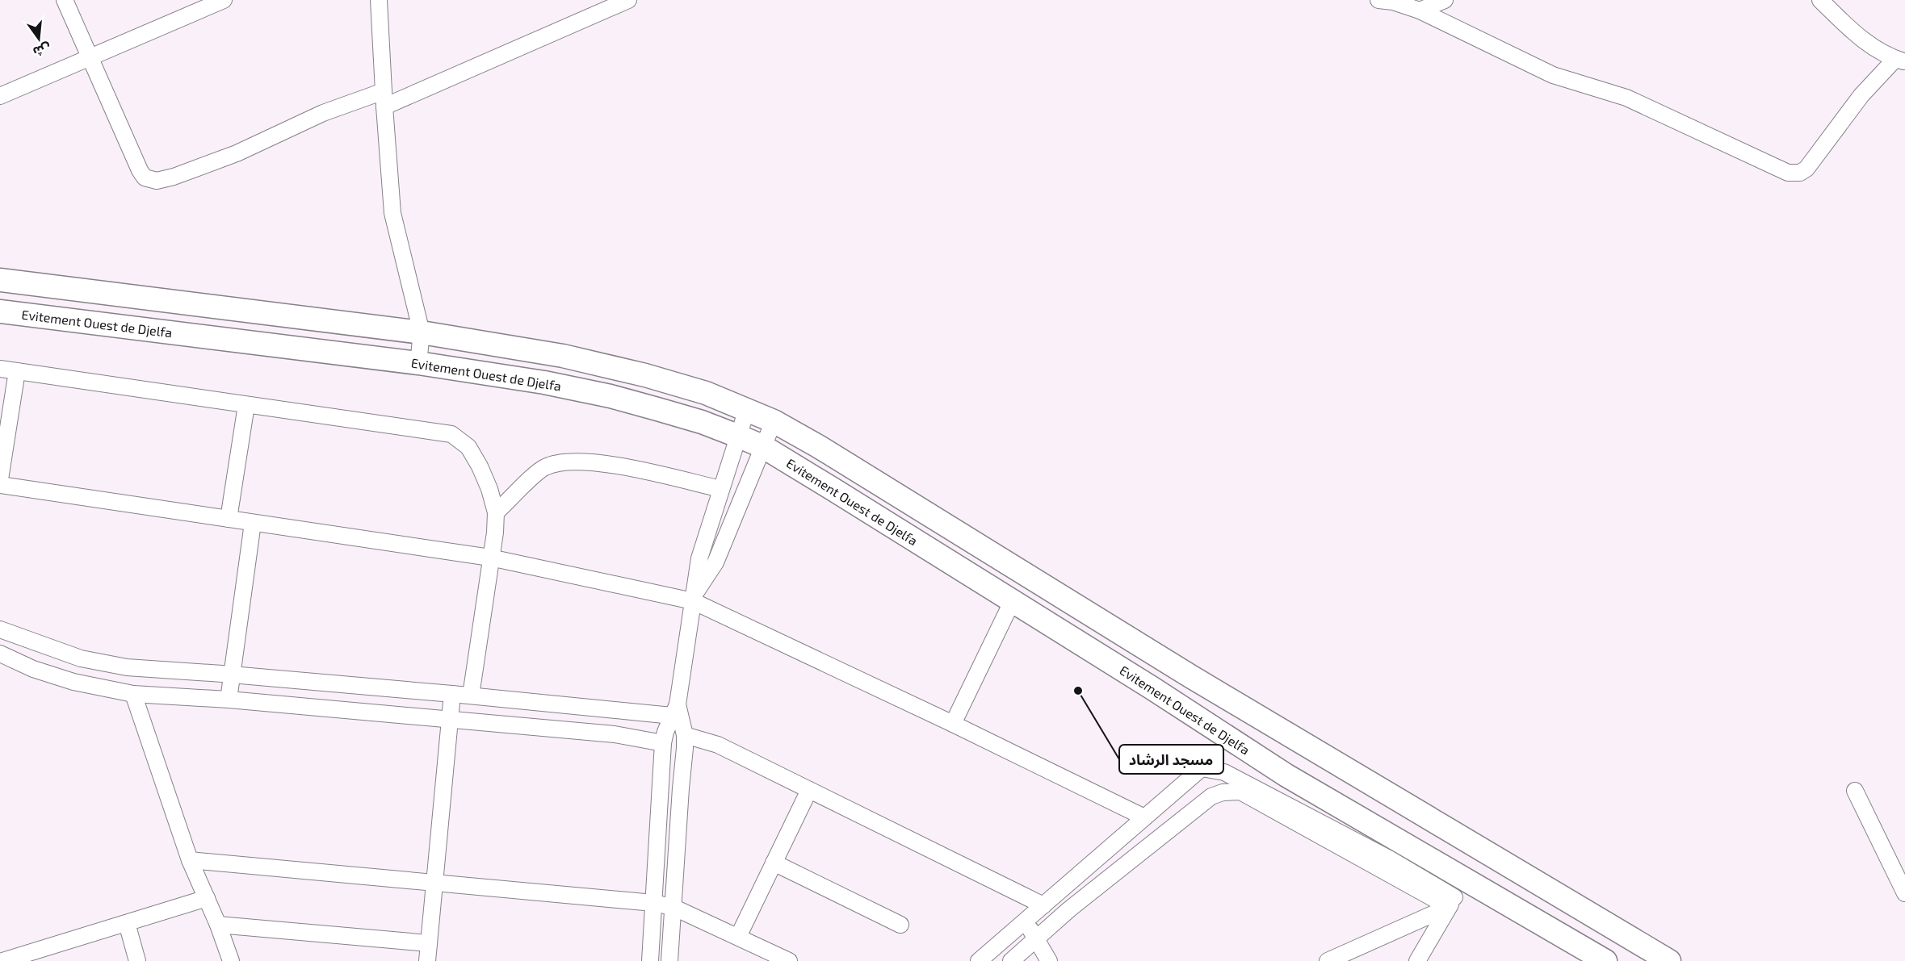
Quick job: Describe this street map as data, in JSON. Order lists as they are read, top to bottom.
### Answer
{
  "streets": {
    "highway": ["Evitement Ouest de Djelfa"]
  },
  "places": ["مسجد الرشاد"],
  "north": "bottom"
}
